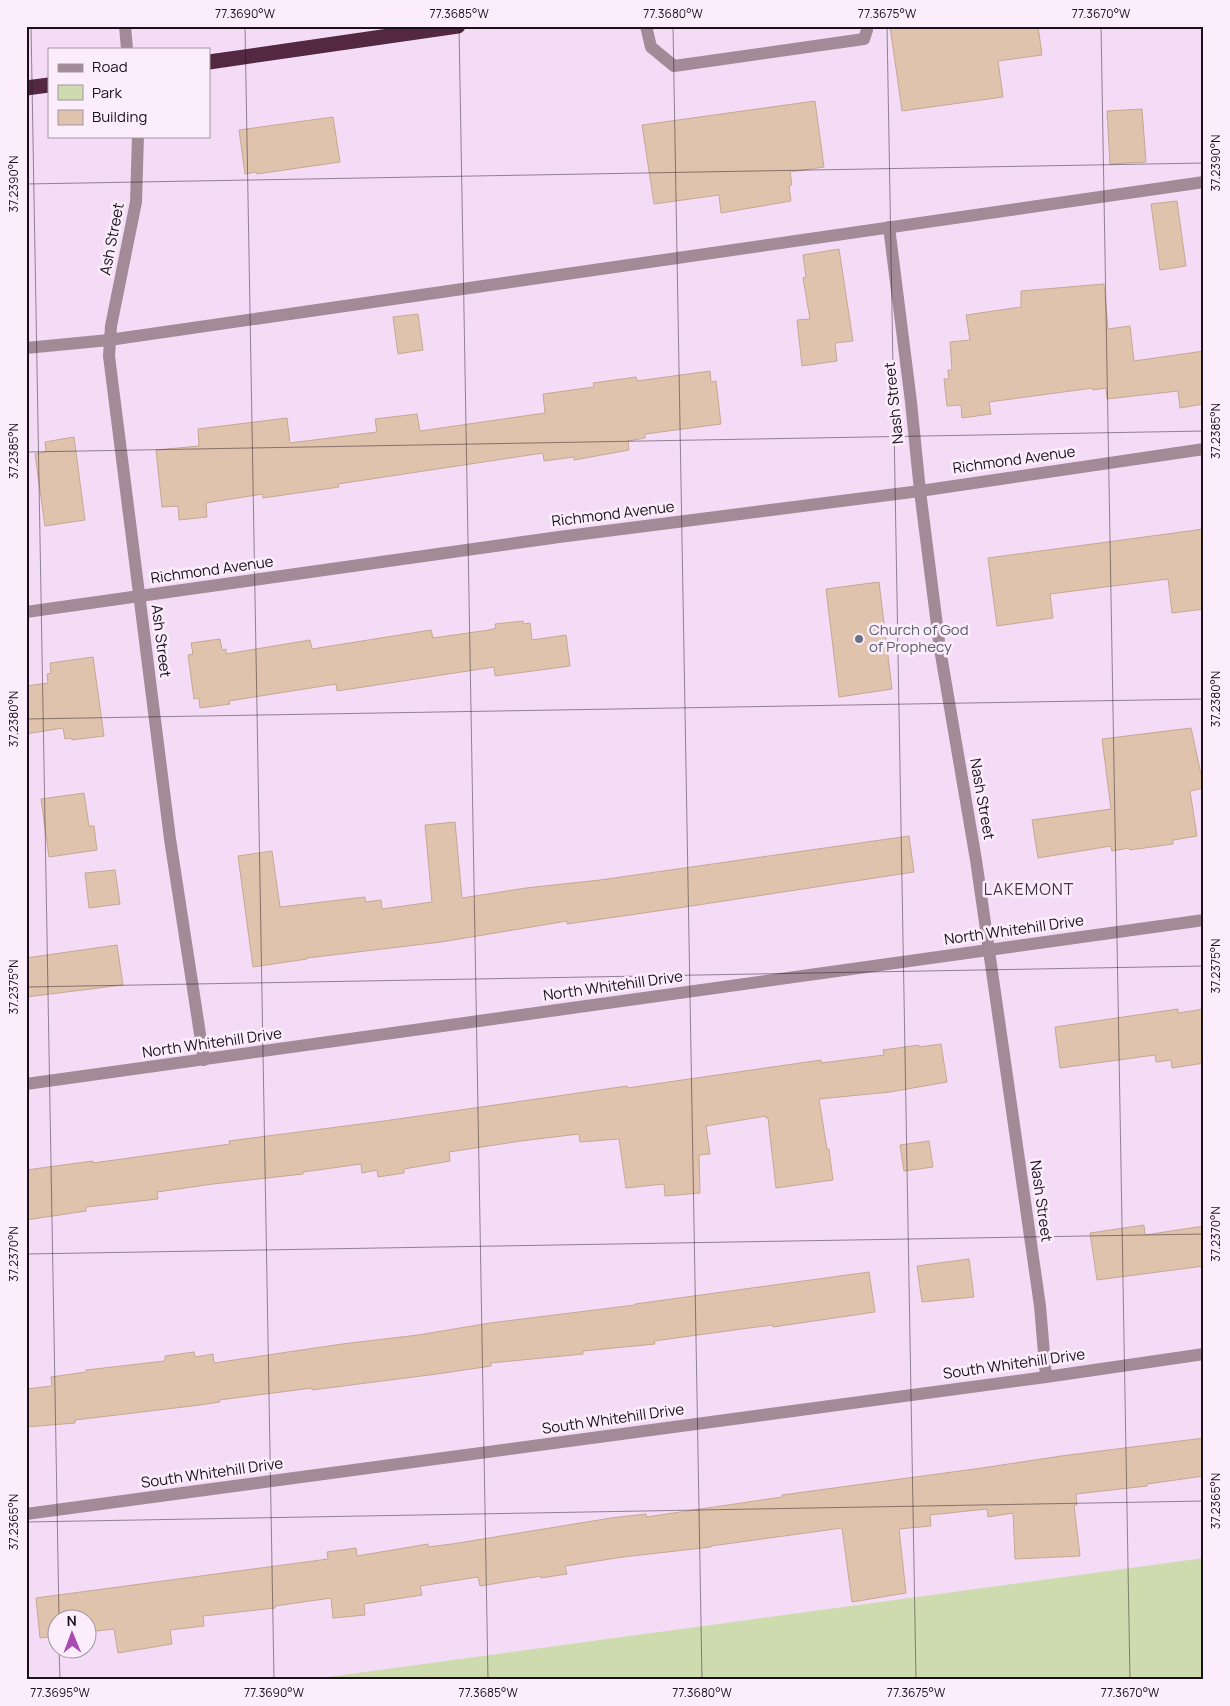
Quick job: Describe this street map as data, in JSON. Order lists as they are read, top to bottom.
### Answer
{
  "streets": {
    "street": [
      "Ash Street",
      "Nash Street",
      "Richmond Avenue",
      "North Whitehill Drive",
      "South Whitehill Drive"
    ]
  },
  "crossings": [
    ["Ash Street", "Richmond Avenue"],
    ["Ash Street", "North Whitehill Drive"],
    ["Nash Street", "Richmond Avenue"],
    ["Nash Street", "North Whitehill Drive"],
    ["Nash Street", "South Whitehill Drive"]
  ],
  "districts": ["LAKEMONT"],
  "places": ["Church of God of Prophecy"],
  "legend": ["Road", "Park", "Building"],
  "north": "top",
  "coordinates": [
    "77.3690°W",
    "77.3685°W",
    "77.3680°W",
    "77.3675°W",
    "77.3670°W",
    "37.2390°N",
    "37.2385°N",
    "37.2380°N",
    "37.2375°N",
    "37.2370°N",
    "37.2365°N",
    "77.3695°W"
  ]
}
